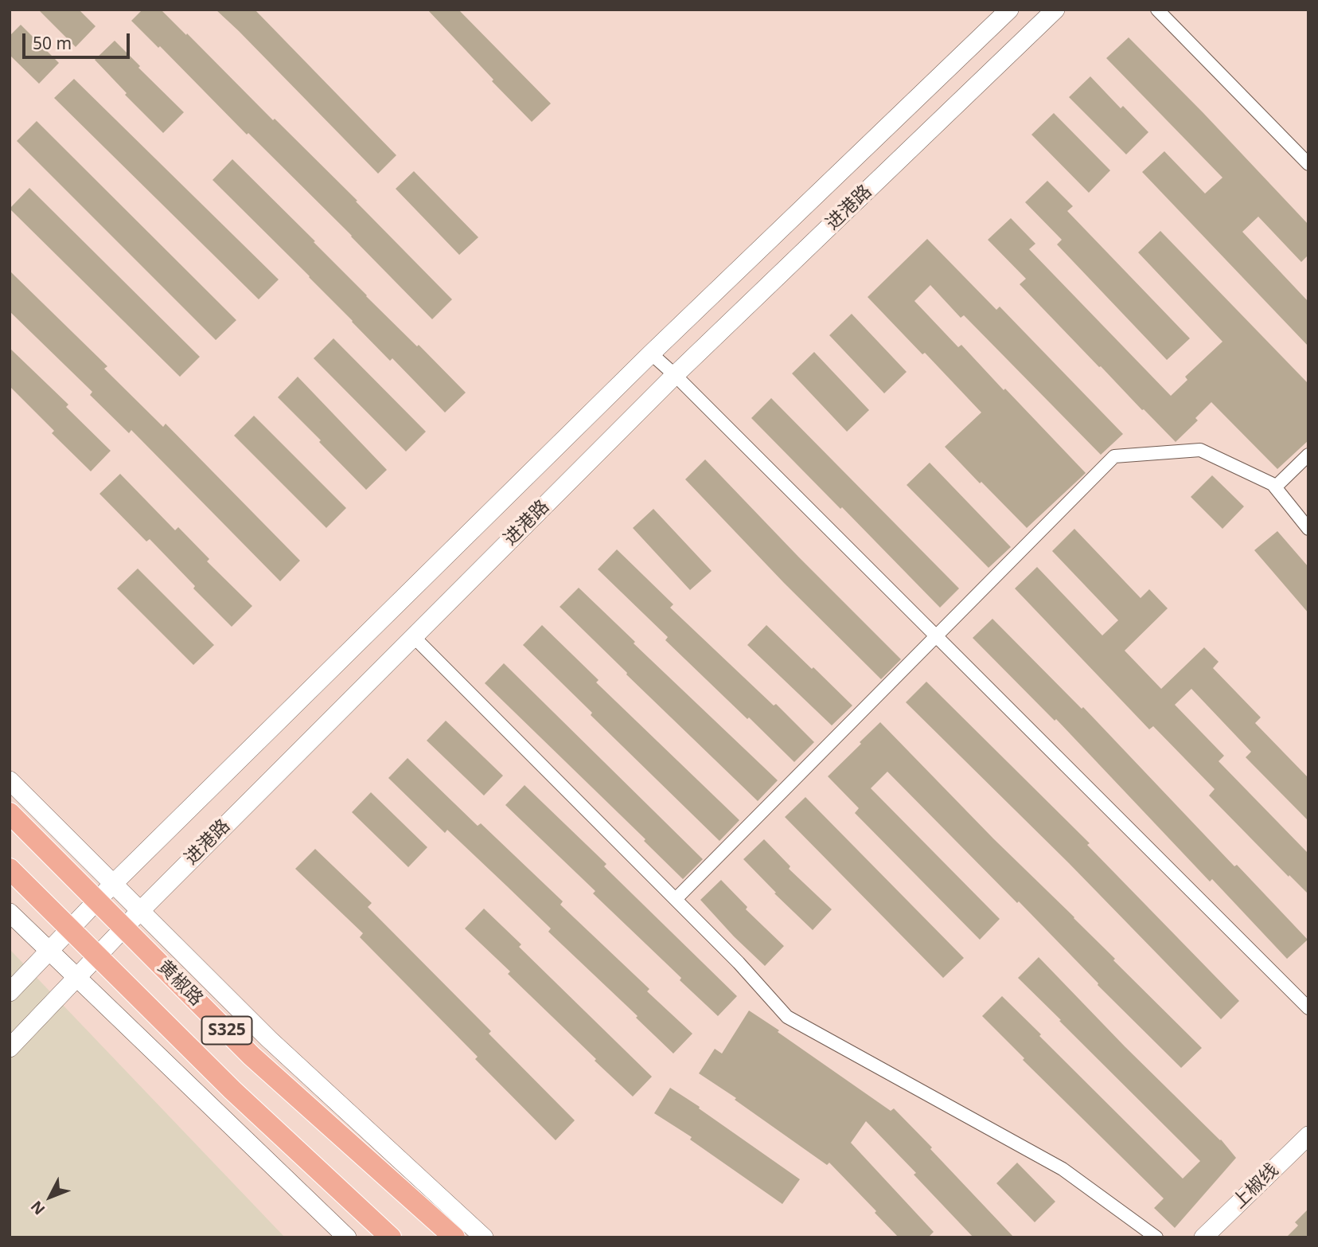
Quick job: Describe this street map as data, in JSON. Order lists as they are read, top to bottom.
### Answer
{
  "streets": {
    "main road": [
      "进港路",
      "黄椒路",
      "S325",
      "上椒线"
    ]
  },
  "crossings": [
    ["进港路", "黄椒路"]
  ],
  "scale_bar": "50 m",
  "north": "bottom left"
}
